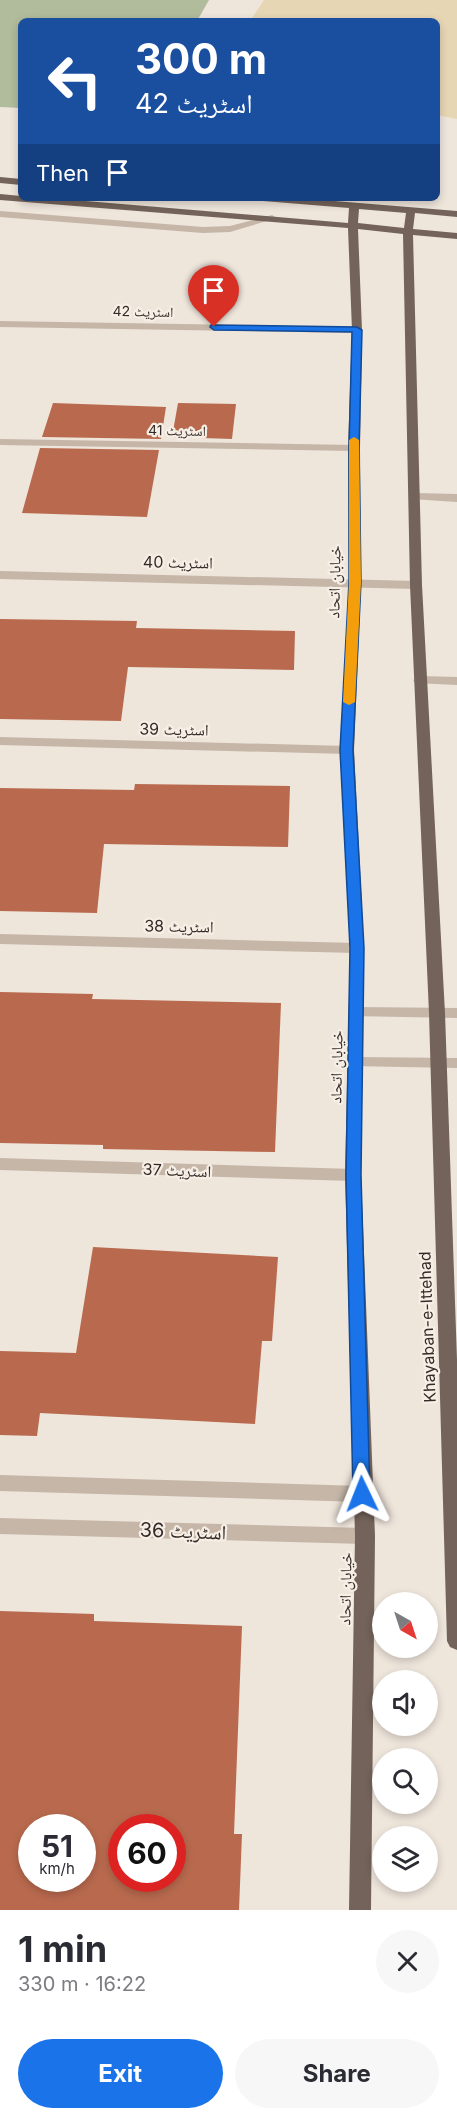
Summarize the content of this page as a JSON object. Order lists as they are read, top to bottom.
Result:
{
  "streets": {
    "main road": ["خیابان اتحاد", "Khayaban-e-Ittehad"],
    "street": [
      "اسٹریٹ 42",
      "اسٹریٹ 41",
      "اسٹریٹ 40",
      "اسٹریٹ 39",
      "اسٹریٹ 38",
      "اسٹریٹ 37",
      "اسٹریٹ 36"
    ]
  },
  "crossings": [
    ["اسٹریٹ 42", "خیابان اتحاد"],
    ["اسٹریٹ 41", "خیابان اتحاد"],
    ["اسٹریٹ 40", "خیابان اتحاد"],
    ["خیابان اتحاد", "اسٹریٹ 39"],
    ["خیابان اتحاد", "اسٹریٹ 38"],
    ["خیابان اتحاد", "اسٹریٹ 37"],
    ["خیابان اتحاد", "اسٹریٹ 36"]
  ],
  "north": "bottom right",
  "page": {
    "turn": ["300 m", "اسٹریٹ 42"],
    "then": "Then",
    "speed": "51 km/h",
    "limit": "60",
    "heading": ["1 min", "330 m · 16:22"],
    "buttons": ["Exit", "Share"]
  }
}
